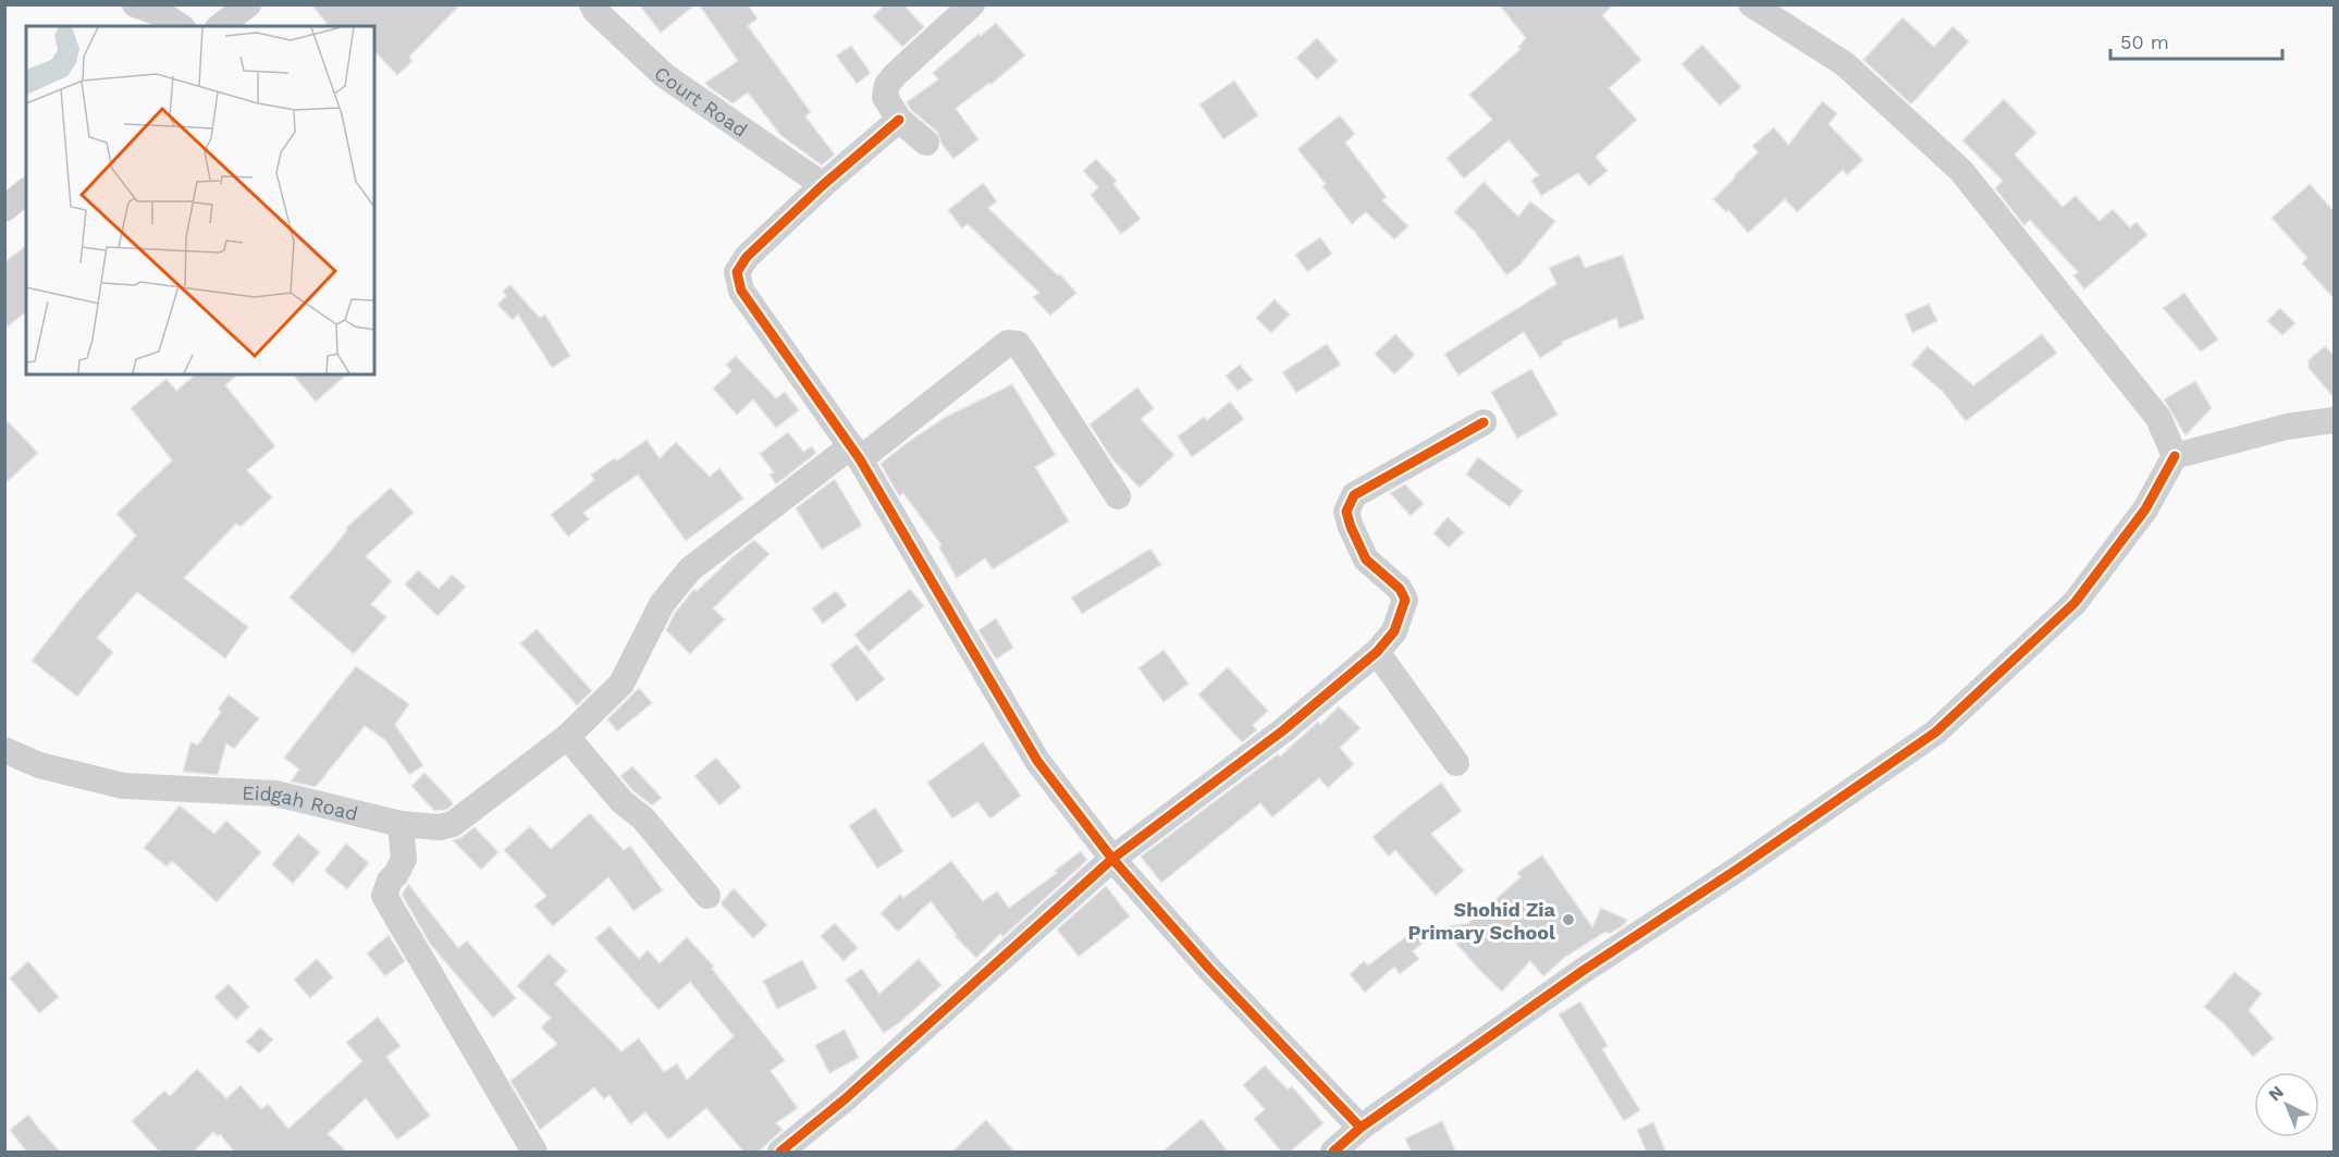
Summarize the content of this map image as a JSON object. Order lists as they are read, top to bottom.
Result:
{
  "streets": {
    "street": ["Court Road", "Eidgah Road"]
  },
  "places": ["Shohid Zia Primary School"],
  "scale_bar": "50 m",
  "north": "top left"
}
